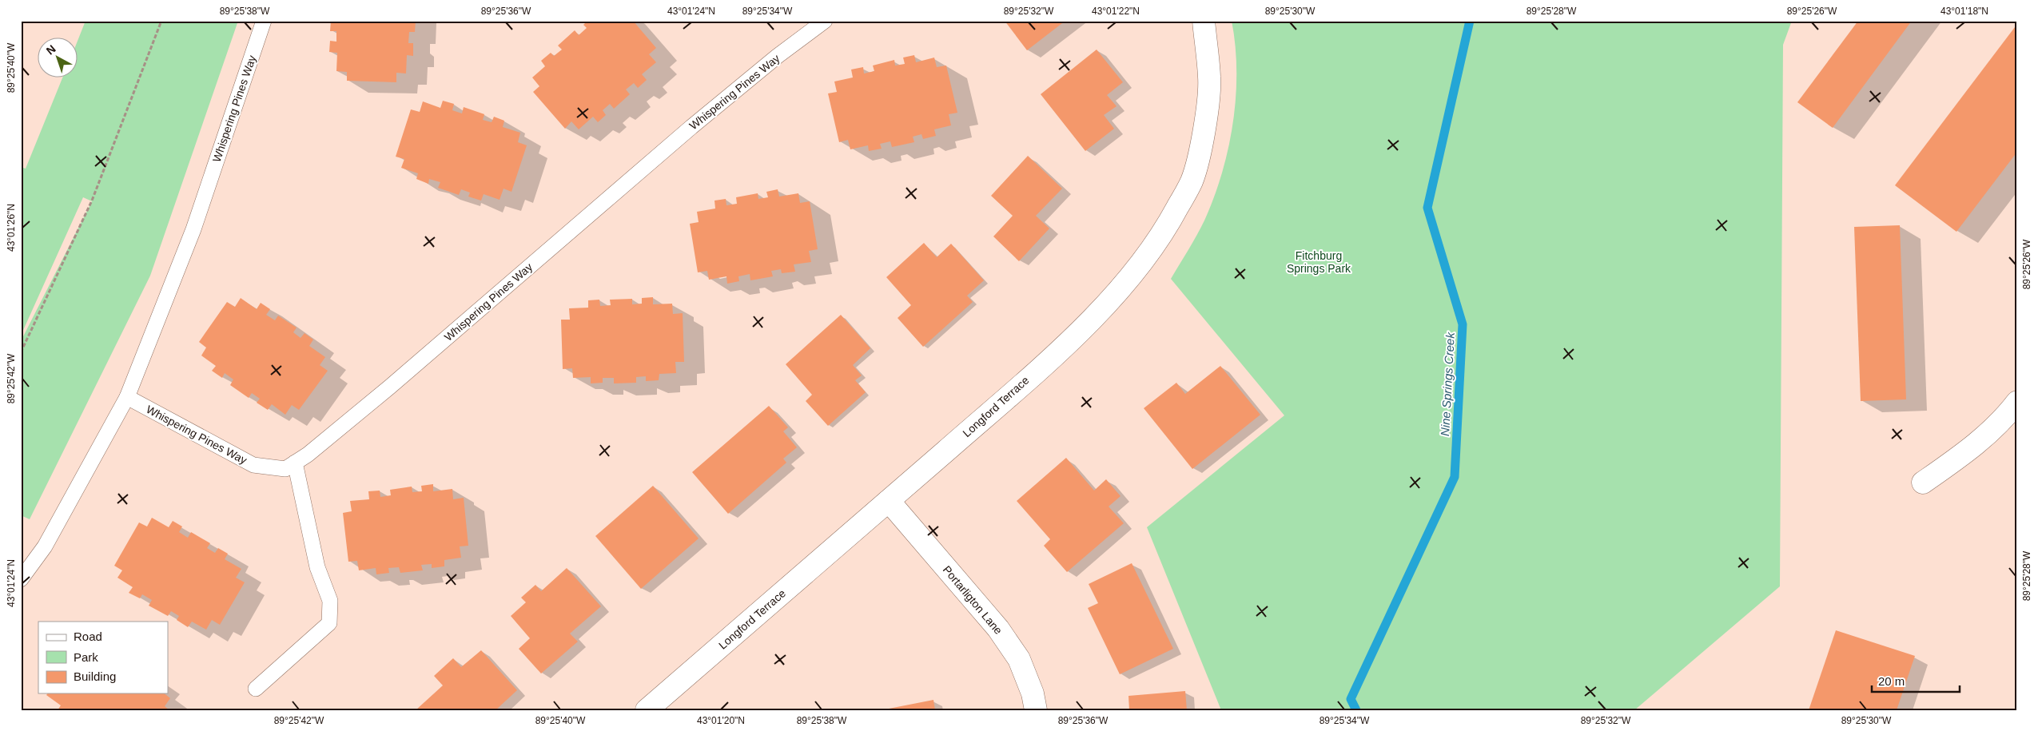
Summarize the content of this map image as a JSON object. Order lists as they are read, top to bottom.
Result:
{
  "streets": {
    "street": ["Longford Terrace", "Portarligton Lane"],
    "lane": ["Whispering Pines Way"]
  },
  "crossings": [
    ["Longford Terrace", "Portarligton Lane"]
  ],
  "water": ["Nine Springs Creek"],
  "parks": ["Fitchburg Springs Park"],
  "legend": ["Road", "Park", "Building"],
  "scale_bar": "20 m",
  "north": "top left",
  "coordinates": [
    "89°25'38\"W",
    "89°25'36\"W",
    "43°01'24\"N",
    "89°25'34\"W",
    "89°25'32\"W",
    "43°01'22\"N",
    "89°25'30\"W",
    "89°25'28\"W",
    "89°25'26\"W",
    "43°01'18\"N",
    "89°25'40\"W",
    "43°01'26\"N",
    "89°25'42\"W",
    "43°01'20\"N"
  ]
}
